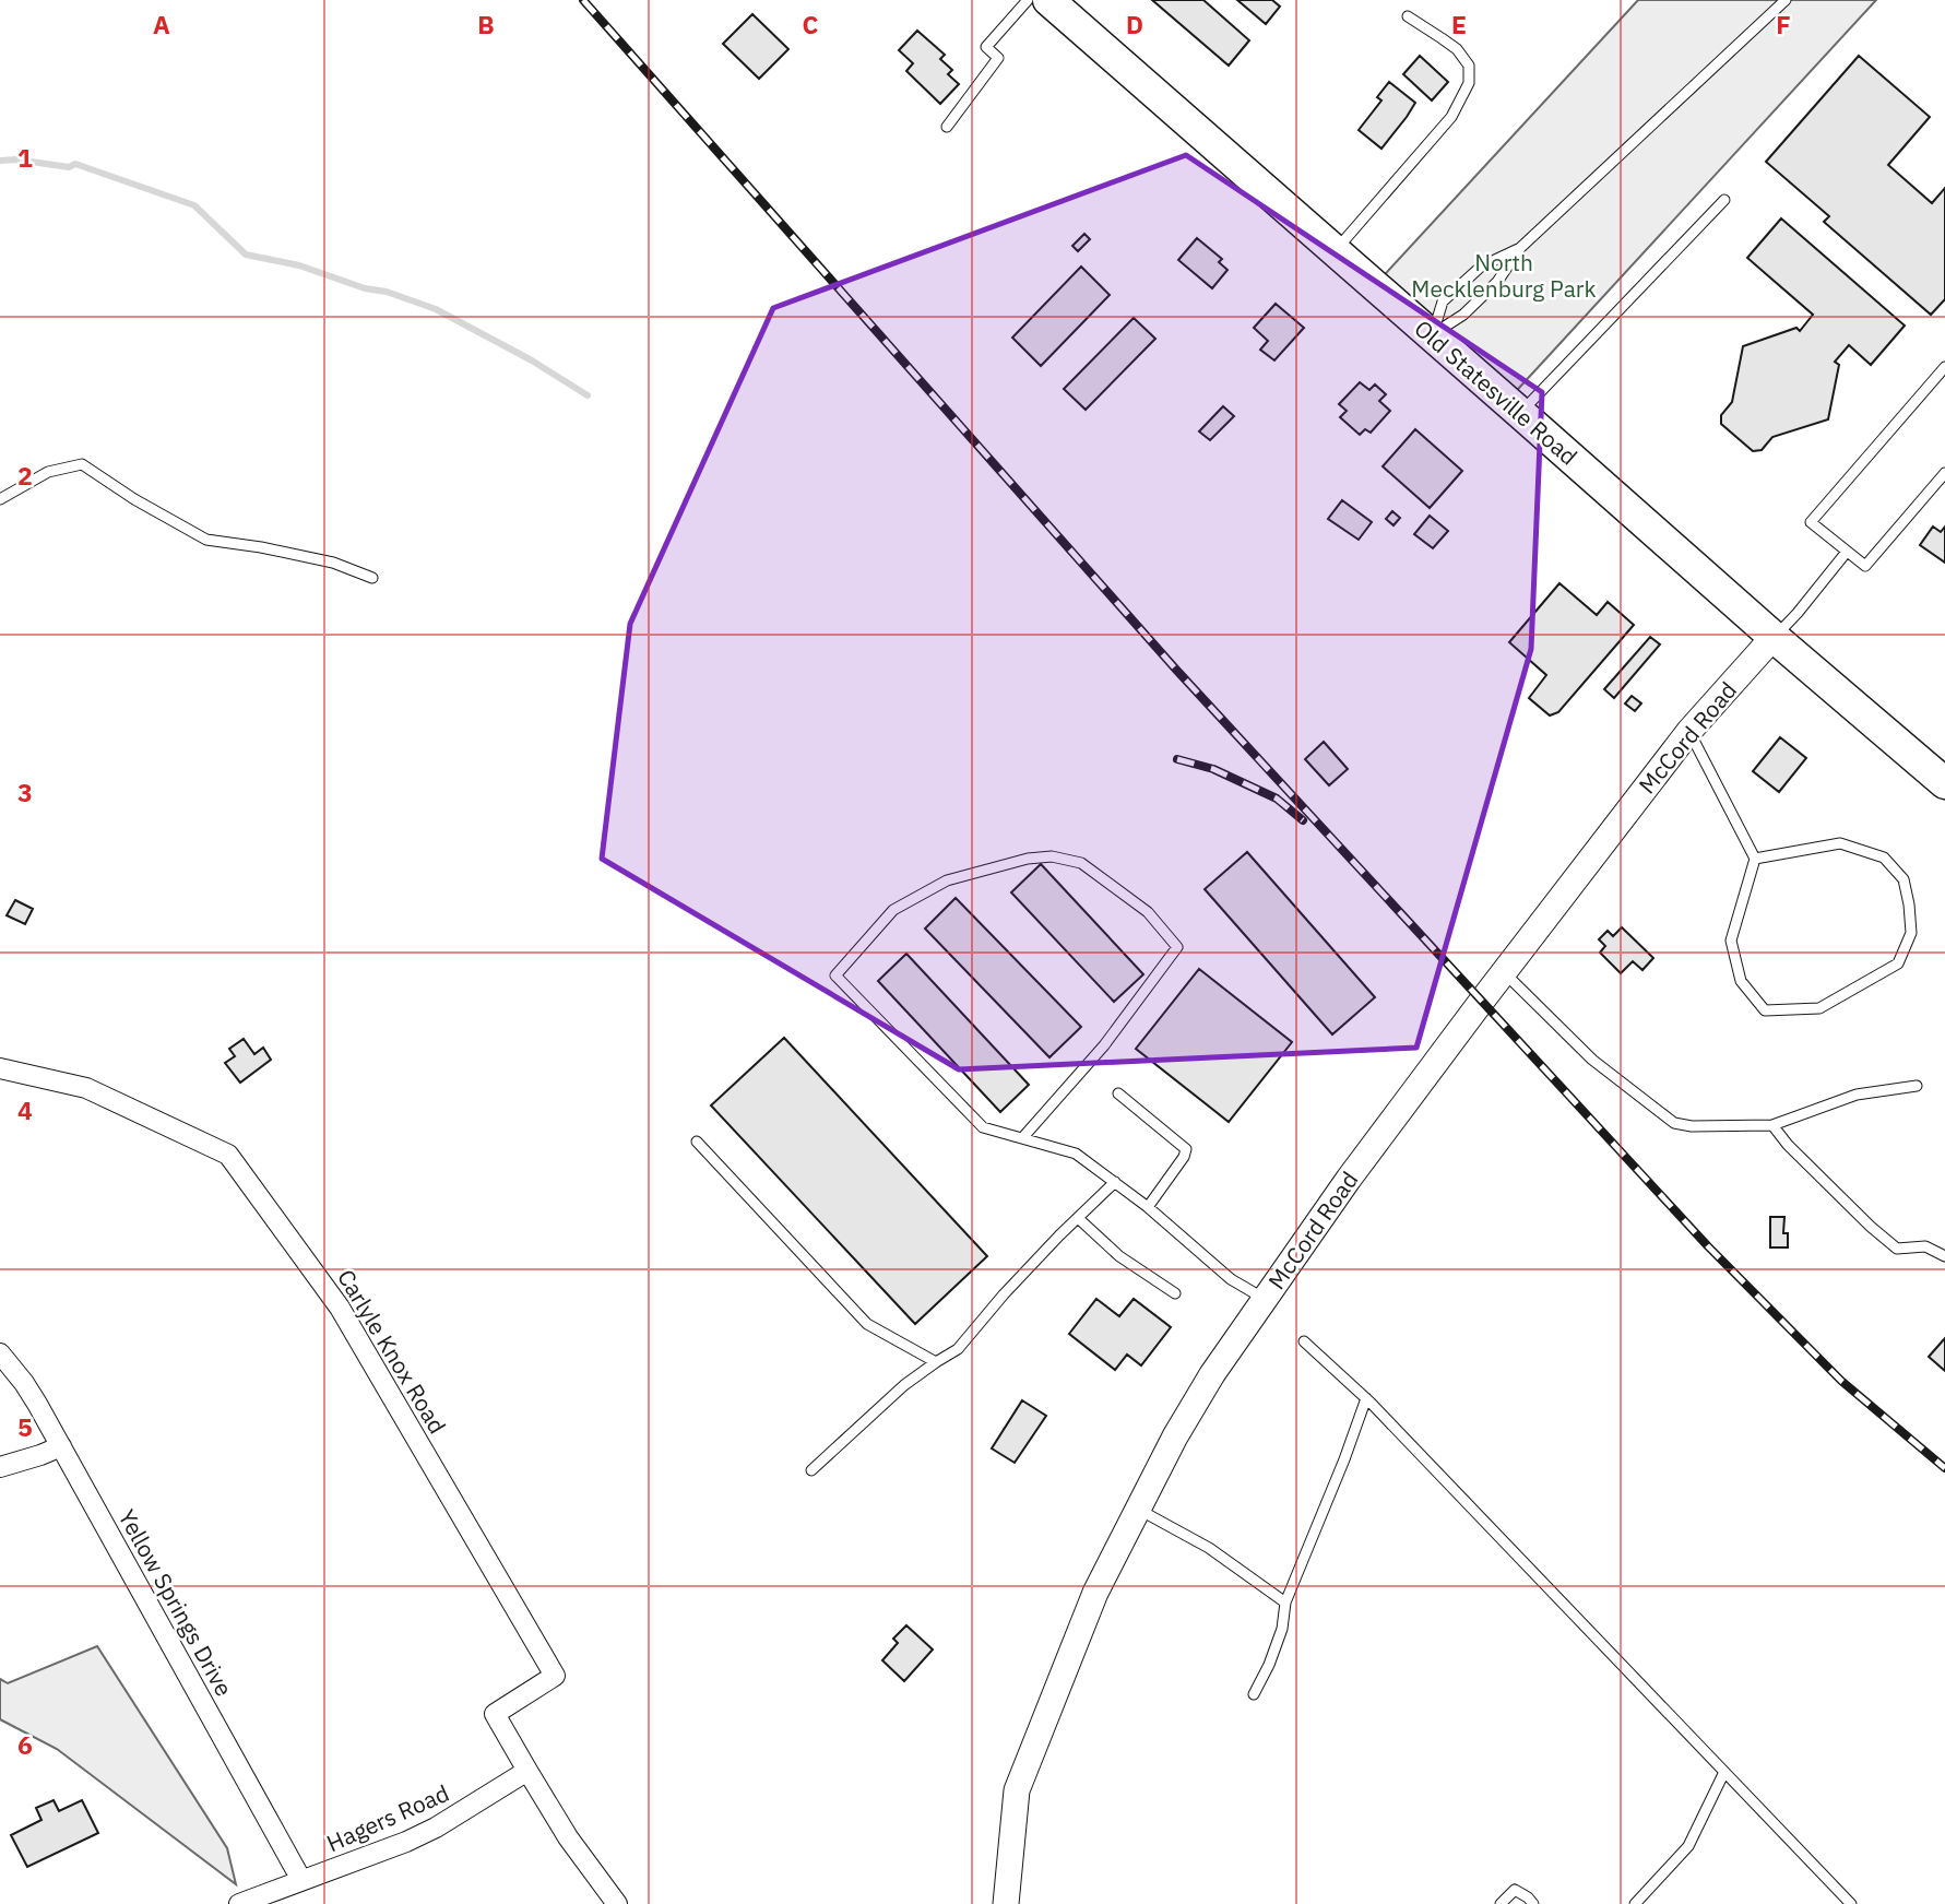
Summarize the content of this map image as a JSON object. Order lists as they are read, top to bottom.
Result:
{
  "streets": {
    "main road": ["Old Statesville Road"],
    "street": [
      "McCord Road",
      "Carlyle Knox Road",
      "Yellow Springs Drive",
      "Hagers Road"
    ]
  },
  "crossings": [
    ["Old Statesville Road", "McCord Road"],
    ["Carlyle Knox Road", "Hagers Road"],
    ["Yellow Springs Drive", "Hagers Road"]
  ],
  "parks": ["North Mecklenburg Park"],
  "grid": {
    "columns": [
      "A",
      "B",
      "C",
      "D",
      "E",
      "F"
    ],
    "rows": [
      "1",
      "2",
      "3",
      "4",
      "5",
      "6"
    ]
  }
}
